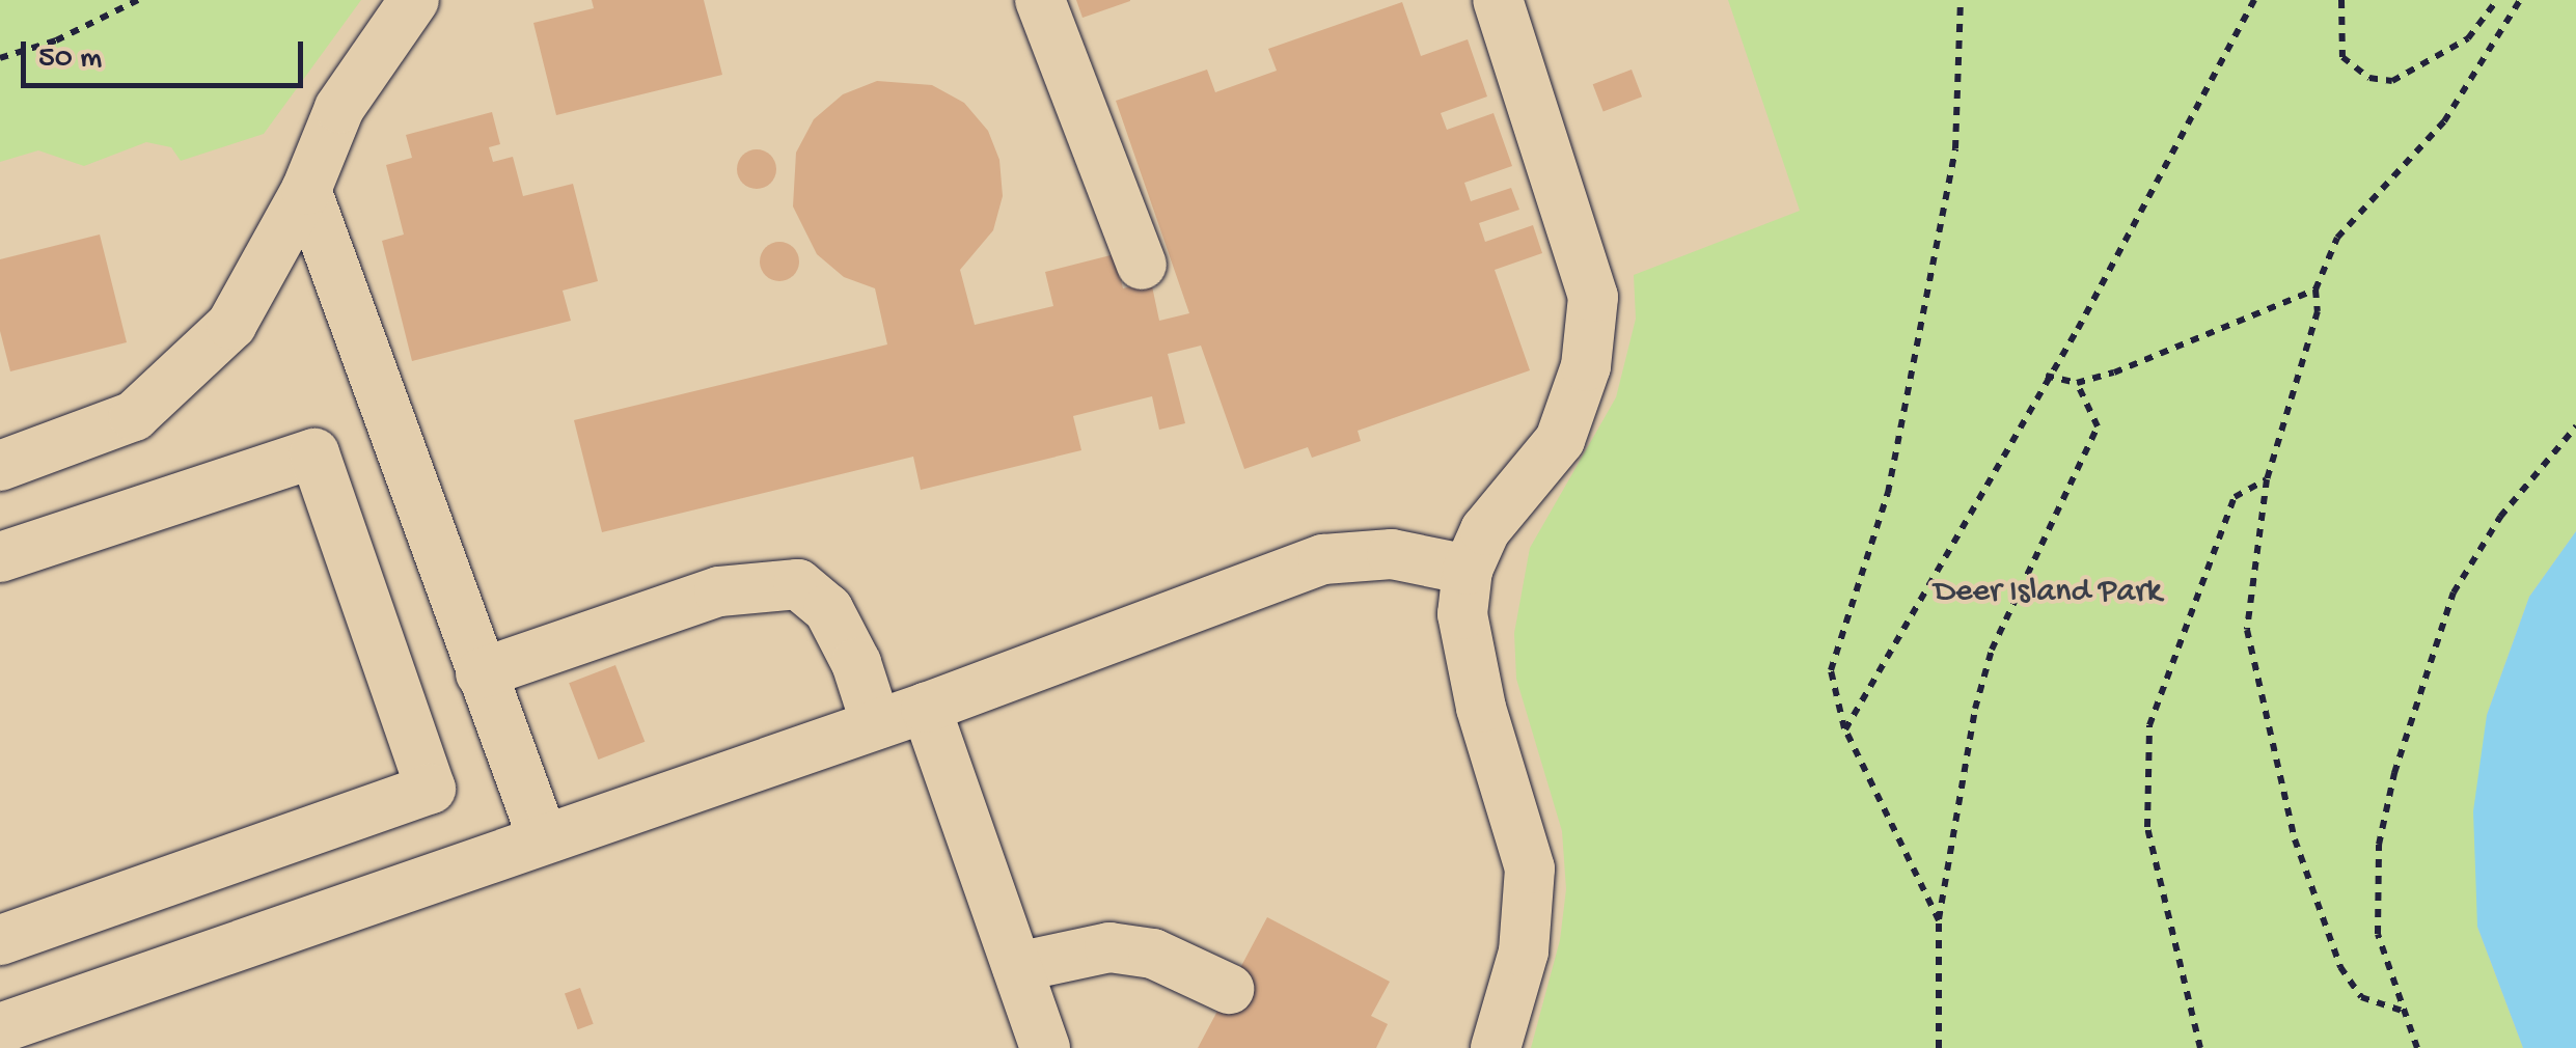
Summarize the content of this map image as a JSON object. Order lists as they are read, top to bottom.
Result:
{
  "parks": ["Deer Island Park"],
  "scale_bar": "50 m"
}
